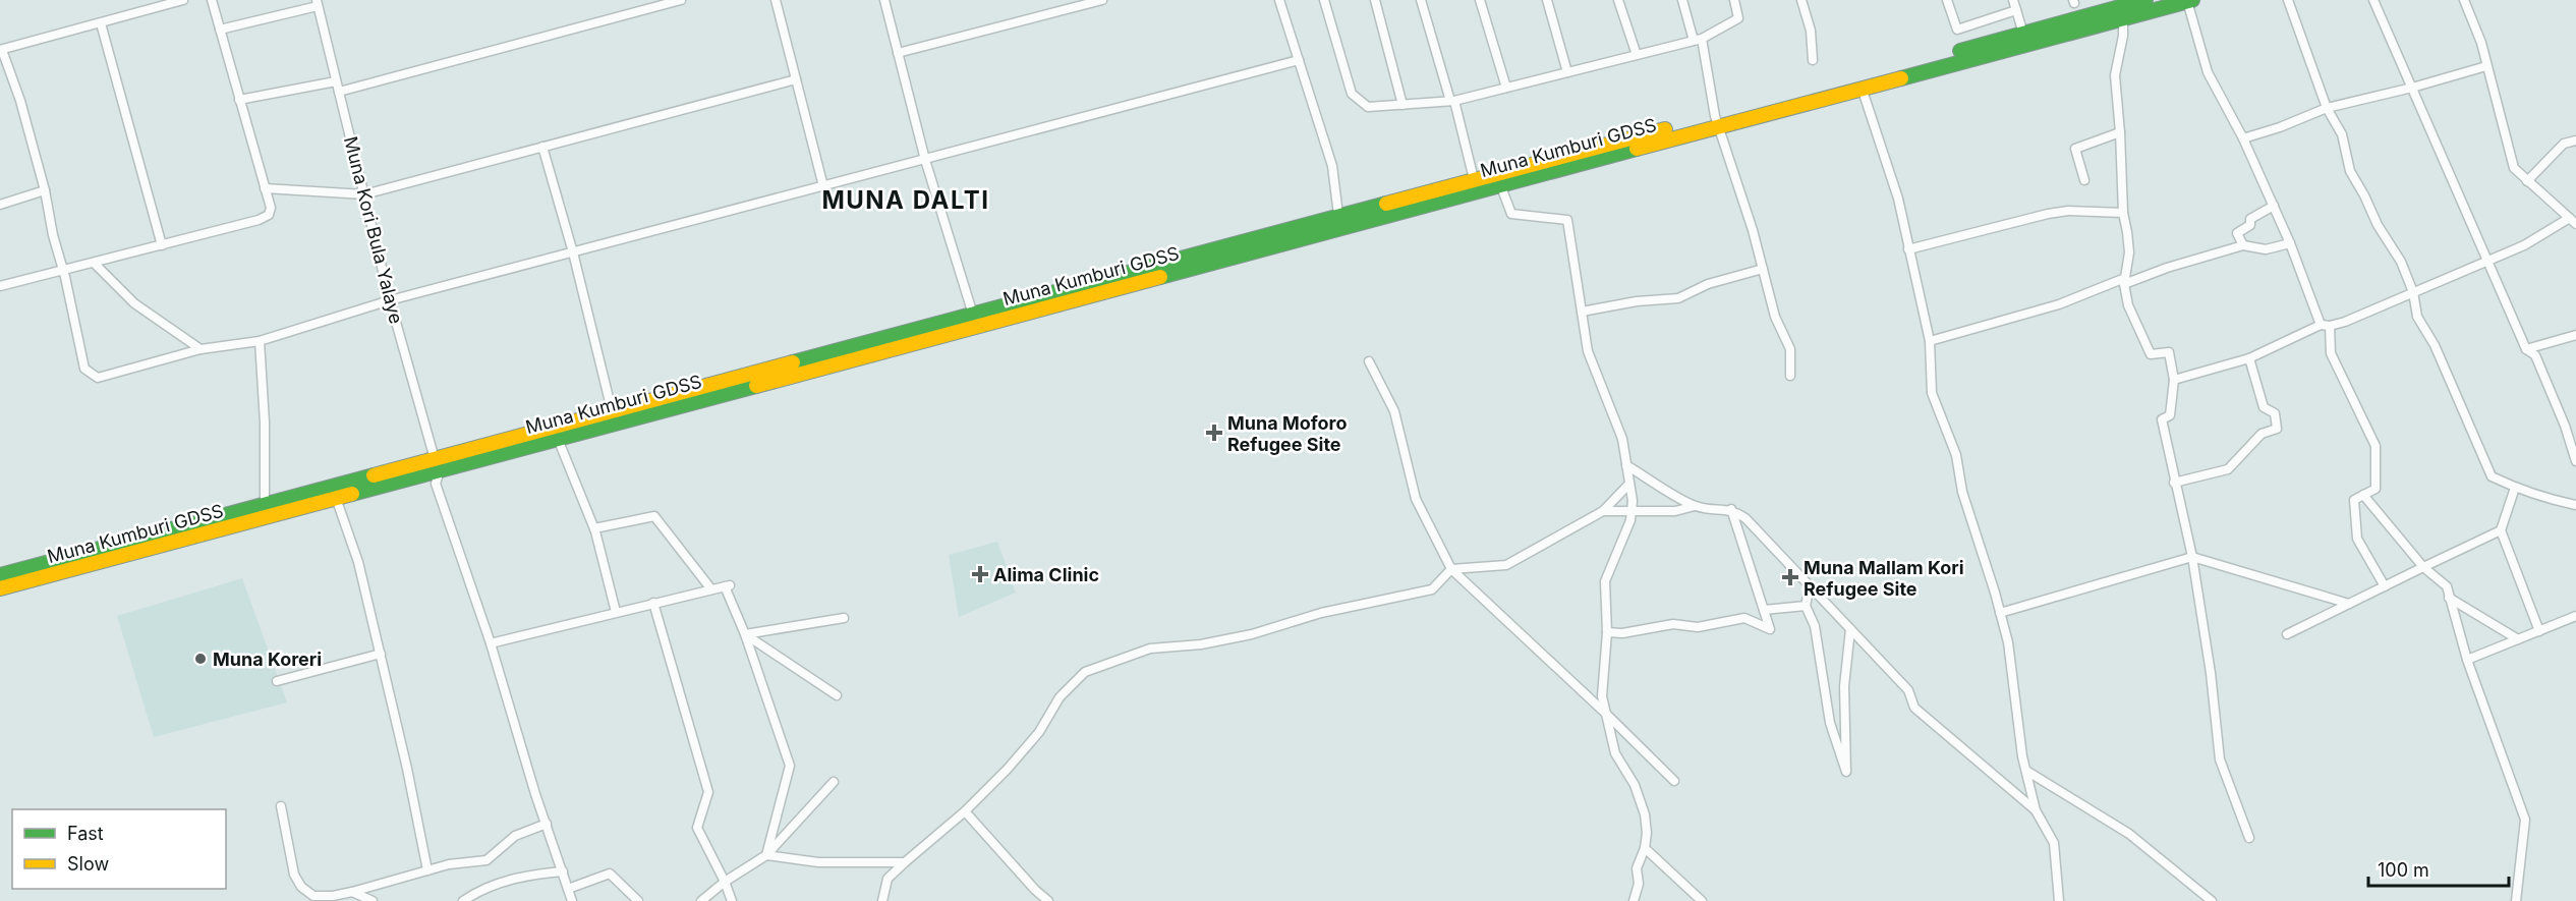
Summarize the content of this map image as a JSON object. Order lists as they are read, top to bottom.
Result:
{
  "streets": {
    "highway": ["Muna Kumburi GDSS"],
    "street": ["Muna Kori Bula Yalaye"]
  },
  "crossings": [
    ["Muna Kumburi GDSS", "Muna Kori Bula Yalaye"]
  ],
  "districts": ["MUNA DALTI"],
  "places": {
    "health": ["Muna Moforo Refugee Site", "Alima Clinic", "Muna Mallam Kori Refugee Site"],
    "other": ["Muna Koreri"]
  },
  "legend": ["Fast", "Slow"],
  "scale_bar": "100 m"
}
